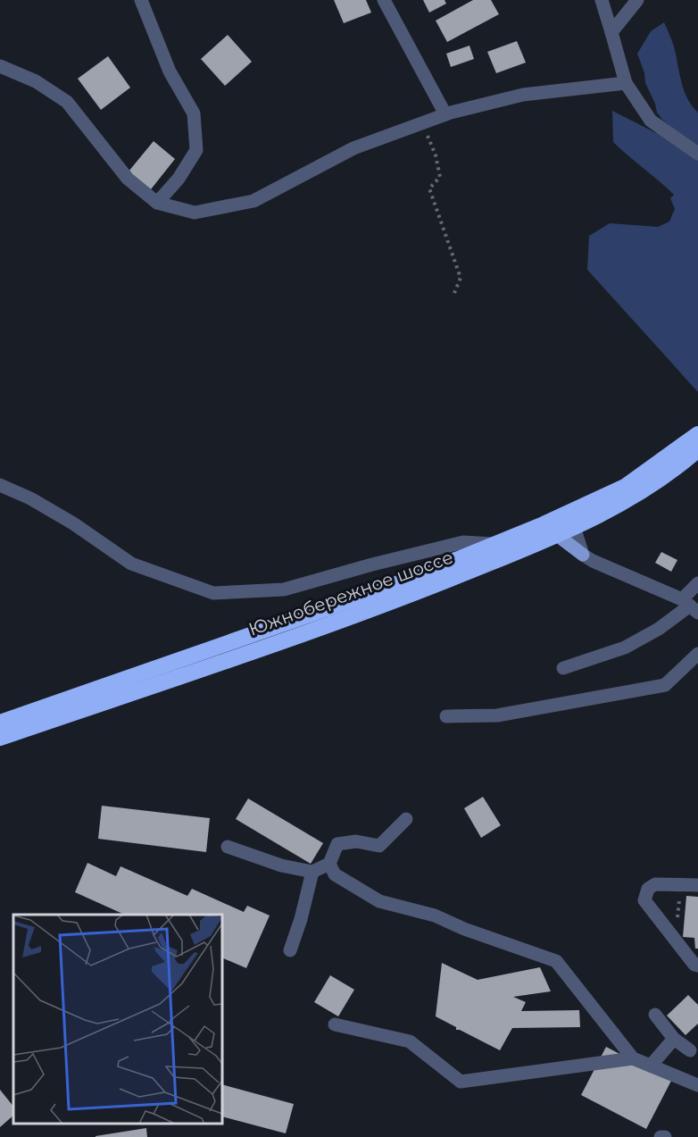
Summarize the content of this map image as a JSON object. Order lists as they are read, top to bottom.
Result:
{
  "streets": {
    "highway": ["Южнобережное шоссе"]
  }
}
